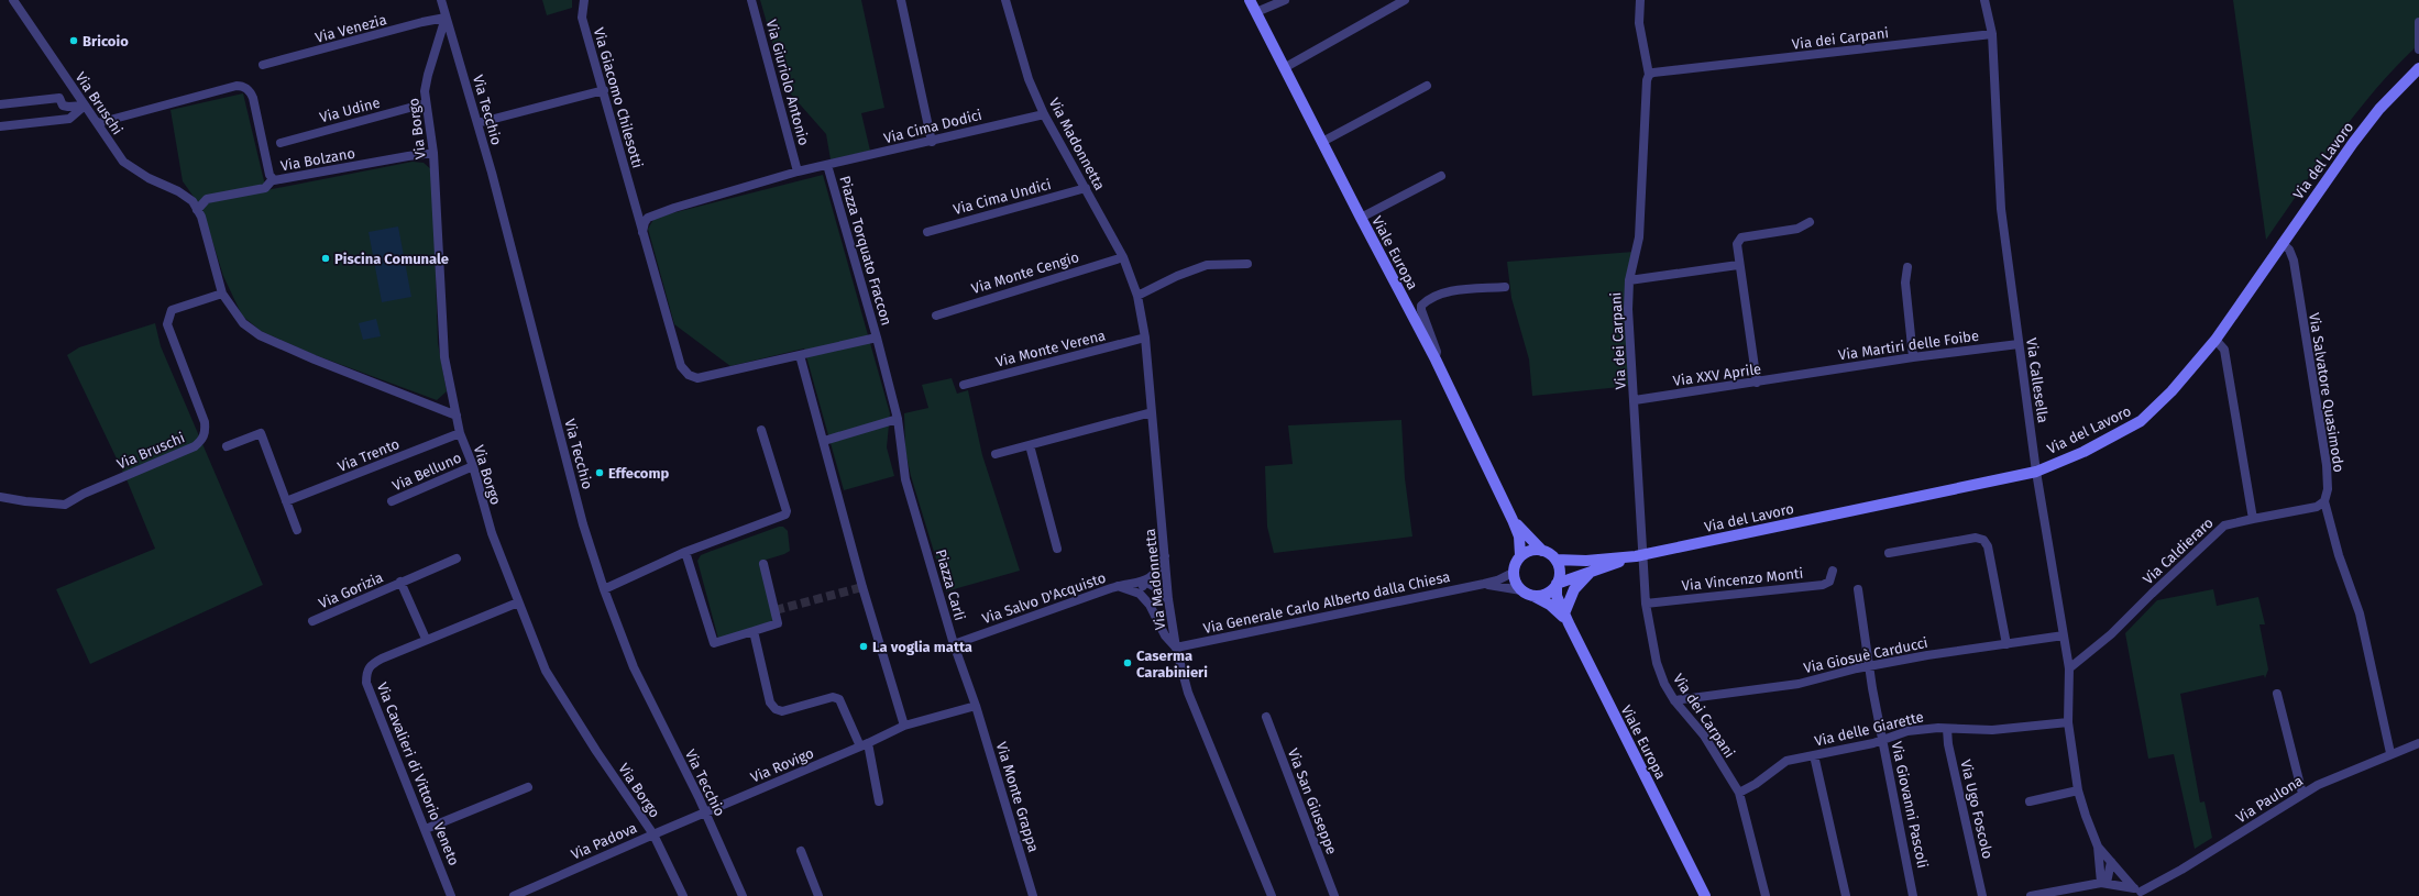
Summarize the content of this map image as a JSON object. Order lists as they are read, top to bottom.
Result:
{
  "streets": {
    "main road": ["Via del Lavoro", "Viale Europa"],
    "street": [
      "Via Venezia",
      "Via dei Carpani",
      "Via Giuriolo Antonio",
      "Via Giacomo Chilesotti",
      "Via Bruschi",
      "Via Udine",
      "Via Tecchio",
      "Via Cima Dodici",
      "Via Borgo",
      "Via Madonnetta",
      "Via Bolzano",
      "Via Cima Undici",
      "Piazza Torquato Fraccon",
      "Via Monte Cengio",
      "Via Martiri delle Foibe",
      "Via Monte Verena",
      "Via XXV Aprile",
      "Via Callesella",
      "Via Salvatore Quasimodo",
      "Via Trento",
      "Via Belluno",
      "Via Caldieraro",
      "Via Vincenzo Monti",
      "Piazza Carli",
      "Via Gorizia",
      "Via Salvo D'Acquisto",
      "Via Generale Carlo Alberto dalla Chiesa",
      "Via Giosuè Carducci",
      "Via delle Giarette",
      "Via Rovigo",
      "Via Cavalieri di Vittorio Veneto",
      "Via Monte Grappa",
      "Via Paulona",
      "Via San Giuseppe",
      "Via Giovanni Pascoli",
      "Via Ugo Foscolo",
      "Via Padova"
    ]
  },
  "crossings": [
    ["Via Venezia", "Via Tecchio"],
    ["Via Venezia", "Via Borgo"],
    ["Via dei Carpani", "Via del Lavoro"],
    ["Via dei Carpani", "Via XXV Aprile"],
    ["Via dei Carpani", "Via Callesella"],
    ["Via dei Carpani", "Via Vincenzo Monti"],
    ["Via dei Carpani", "Via Giosuè Carducci"],
    ["Via dei Carpani", "Via delle Giarette"],
    ["Via Giuriolo Antonio", "Piazza Torquato Fraccon"],
    ["Via Giacomo Chilesotti", "Piazza Torquato Fraccon"],
    ["Via Bruschi", "Via Borgo"],
    ["Via Bruschi", "Via Bolzano"],
    ["Via Udine", "Via Borgo"],
    ["Via Tecchio", "Via Borgo"],
    ["Via Tecchio", "Via Rovigo"],
    ["Via Tecchio", "Via Padova"],
    ["Via Cima Dodici", "Via Madonnetta"],
    ["Via Cima Dodici", "Piazza Torquato Fraccon"],
    ["Via Borgo", "Via Bolzano"],
    ["Via Borgo", "Via Trento"],
    ["Via Borgo", "Via Belluno"],
    ["Via Borgo", "Via Cavalieri di Vittorio Veneto"],
    ["Via Borgo", "Via Padova"],
    ["Via Madonnetta", "Via Cima Undici"],
    ["Via Madonnetta", "Via Monte Cengio"],
    ["Via Madonnetta", "Via Monte Verena"],
    ["Via Madonnetta", "Via Generale Carlo Alberto dalla Chiesa"],
    ["Via del Lavoro", "Viale Europa"],
    ["Via del Lavoro", "Via Callesella"],
    ["Via del Lavoro", "Via Salvatore Quasimodo"],
    ["Via del Lavoro", "Via Generale Carlo Alberto dalla Chiesa"],
    ["Piazza Torquato Fraccon", "Piazza Carli"],
    ["Viale Europa", "Via Generale Carlo Alberto dalla Chiesa"],
    ["Via Martiri delle Foibe", "Via XXV Aprile"],
    ["Via Martiri delle Foibe", "Via Callesella"],
    ["Via Callesella", "Via Caldieraro"],
    ["Via Callesella", "Via Giosuè Carducci"],
    ["Via Callesella", "Via delle Giarette"],
    ["Via Callesella", "Via Paulona"],
    ["Via Salvatore Quasimodo", "Via Caldieraro"],
    ["Via Salvatore Quasimodo", "Via Paulona"],
    ["Piazza Carli", "Via Salvo D'Acquisto"],
    ["Piazza Carli", "Via Monte Grappa"],
    ["Via Gorizia", "Via Cavalieri di Vittorio Veneto"],
    ["Via Giosuè Carducci", "Via Giovanni Pascoli"],
    ["Via delle Giarette", "Via Giovanni Pascoli"],
    ["Via delle Giarette", "Via Ugo Foscolo"],
    ["Via Rovigo", "Via Padova"]
  ],
  "places": [
    "Bricoio",
    "Piscina Comunale",
    "Effecomp",
    "La voglia matta",
    "Caserma Carabinieri"
  ]
}
